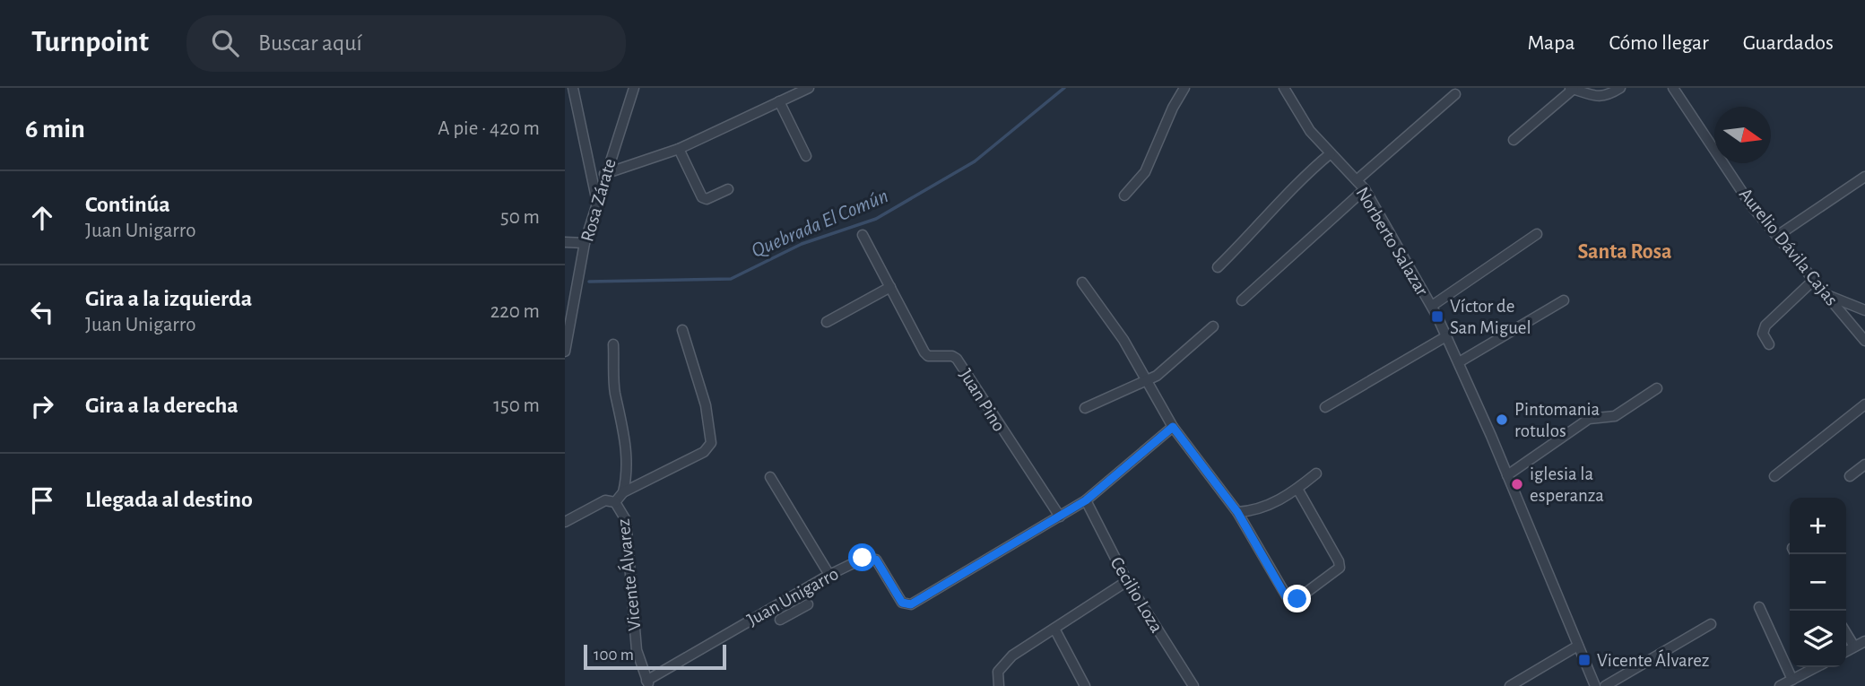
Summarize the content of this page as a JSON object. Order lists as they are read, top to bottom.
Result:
{
  "streets": {
    "street": [
      "Rosa Zárate",
      "Norberto Salazar",
      "Aurelio Dávila Cajas",
      "Juan Pino",
      "Vicente Álvarez",
      "Cecilio Loza",
      "Juan Unigarro"
    ]
  },
  "crossings": [
    ["Juan Pino", "Juan Unigarro"],
    ["Vicente Álvarez", "Juan Unigarro"],
    ["Cecilio Loza", "Juan Unigarro"]
  ],
  "districts": ["Santa Rosa"],
  "water": ["Quebrada El Común"],
  "places": {
    "transit": ["Víctor de San Miguel", "Vicente Álvarez"],
    "other": ["Pintomania rotulos", "iglesia la esperanza"]
  },
  "scale_bar": "100 m",
  "north": "right",
  "page": {
    "header": "Turnpoint",
    "search": "Buscar aquí",
    "nav": ["Mapa", "Cómo llegar", "Guardados"],
    "heading": ["6 min", "A pie · 420 m"],
    "list": [
      ["Continúa", "Juan Unigarro", "50 m"],
      ["Gira a la izquierda", "Juan Unigarro", "220 m"],
      ["Gira a la derecha", "150 m"],
      "Llegada al destino"
    ],
    "map_buttons": ["+", "−"],
    "scale": "100 m"
  }
}
